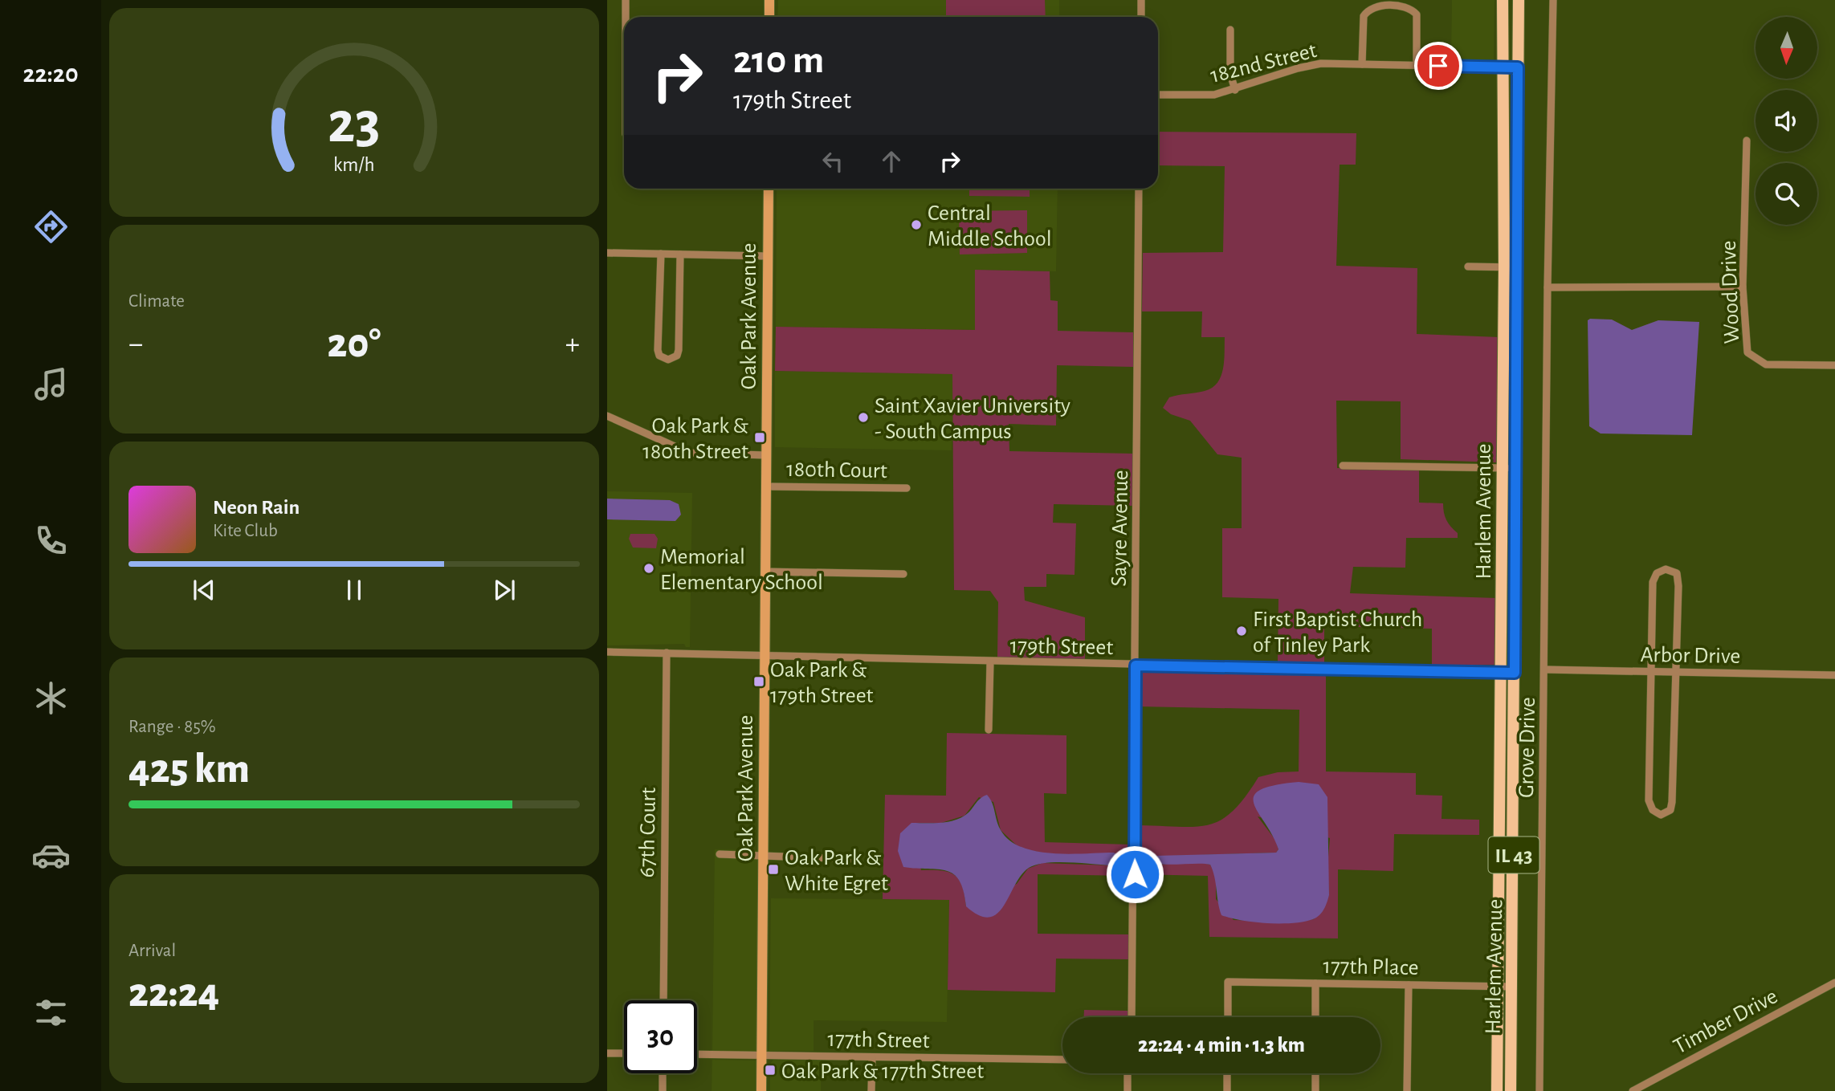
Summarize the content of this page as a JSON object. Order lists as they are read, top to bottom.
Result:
{
  "streets": {
    "main road": ["Harlem Avenue", "IL 43"],
    "street": [
      "182nd Street",
      "Wood Drive",
      "Oak Park Avenue",
      "180th Court",
      "Sayre Avenue",
      "179th Street",
      "Arbor Drive",
      "Grove Drive",
      "67th Court",
      "177th Place",
      "Timber Drive",
      "177th Street"
    ]
  },
  "crossings": [
    ["182nd Street", "Harlem Avenue"],
    ["Oak Park Avenue", "180th Court"],
    ["Oak Park Avenue", "179th Street"],
    ["Oak Park Avenue", "177th Street"],
    ["Harlem Avenue", "179th Street"],
    ["Harlem Avenue", "177th Place"],
    ["Sayre Avenue", "179th Street"],
    ["179th Street", "67th Court"],
    ["Arbor Drive", "Grove Drive"]
  ],
  "places": {
    "other": [
      "Central Middle School",
      "Saint Xavier University - South Campus",
      "Memorial Elementary School",
      "First Baptist Church of Tinley Park"
    ],
    "transit": [
      "Oak Park & 180th Street",
      "Oak Park & 179th Street",
      "Oak Park & White Egret",
      "Oak Park & 177th Street"
    ]
  },
  "north": "bottom",
  "page": {
    "tabs": "22:20",
    "turn": ["210 m", "179th Street"],
    "tile": [
      "Climate",
      ["Range · 85%", "425 km"],
      ["Arrival", "22:24"]
    ],
    "heat": ["−", "20°", "+"],
    "song": ["Neon Rain", "Kite Club"],
    "limit": "30",
    "trip": "22:24 · 4 min · 1.3 km",
    "gauge": ["23", "km/h"]
  }
}
